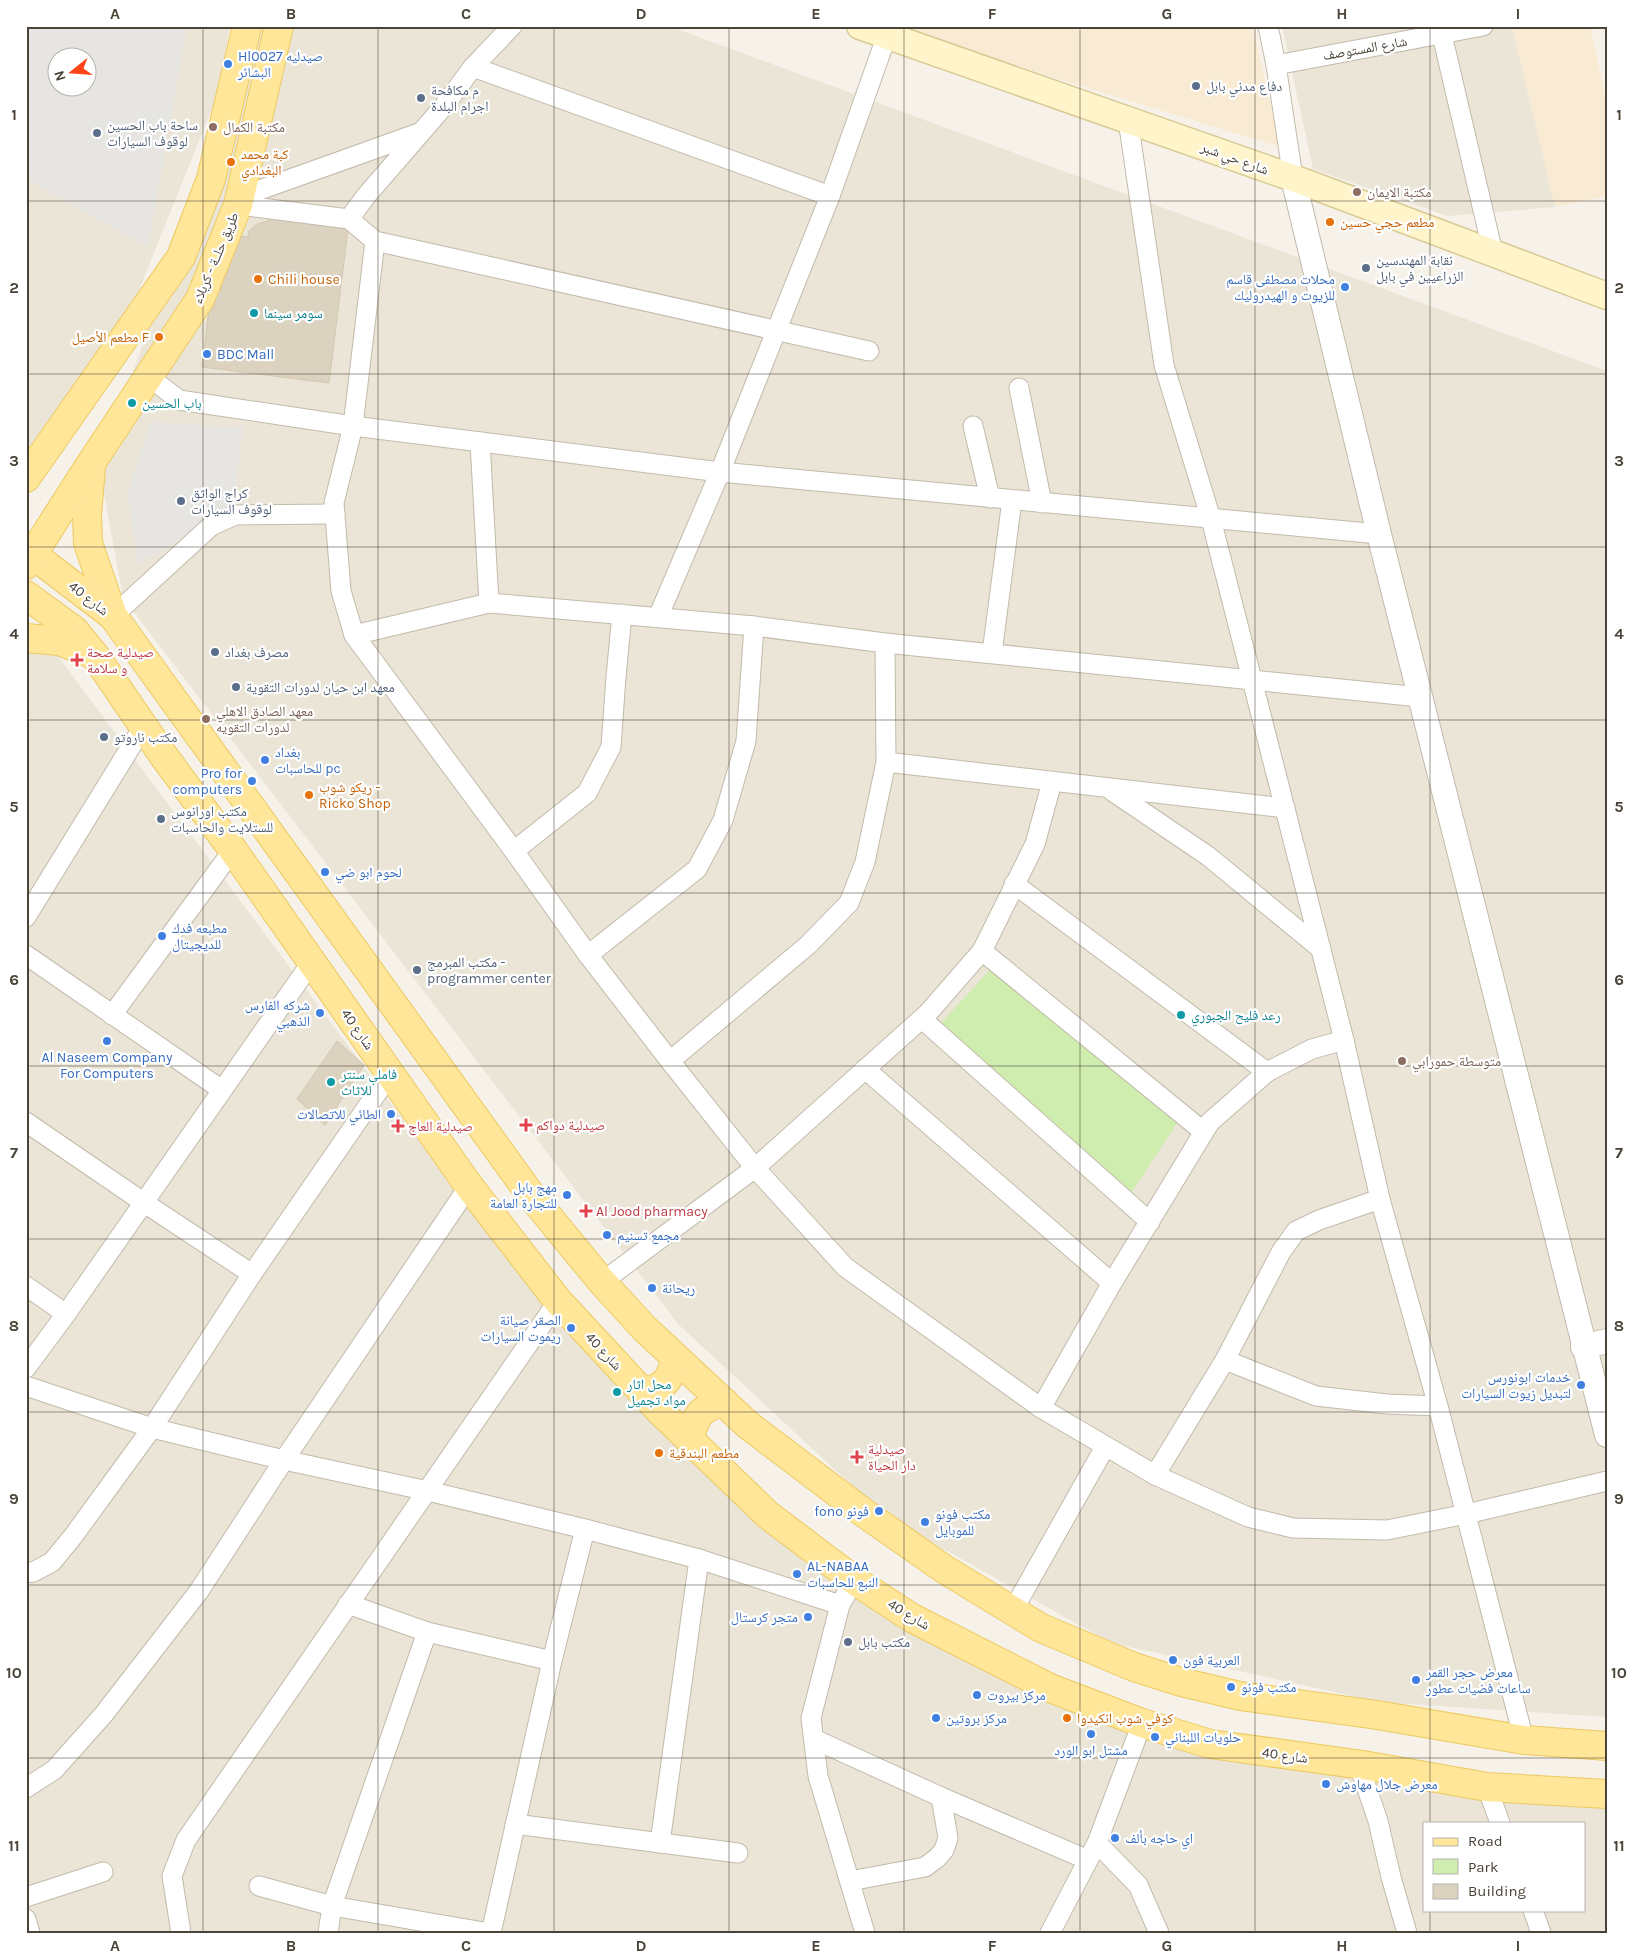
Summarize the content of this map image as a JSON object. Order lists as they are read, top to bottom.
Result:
{
  "streets": {
    "main road": ["شارع حي شبر", "طريق حلــة - كربلاء", "شارع 40"],
    "street": ["شارع المستوصف"]
  },
  "crossings": [
    ["طريق حلــة - كربلاء", "شارع 40"]
  ],
  "places": {
    "other": [
      "Hl0027 صيدليه البشائر",
      "دفاع مدني بابل",
      "م مكافحة اجرام البلدة",
      "مكتبة الكمال",
      "ساحة باب الحسين لوقوف السيارات",
      "كبة محمد البغدادي",
      "مكتبة الايمان",
      "مطعم حجي حسين",
      "نقابة المهندسين الزراعيين في بابل",
      "Chili house",
      "محلات مصطفى قاسم للزيوت و الهيدروليك",
      "سومر سينما",
      "مطعم الأصيل F",
      "BDC Mall",
      "باب الحسين",
      "كراج الواثق لوقوف السيارات",
      "مصرف بغداد",
      "معهد ابن حيان لدورات التقوية",
      "معهد الصادق الاهلي لدورات التقويه",
      "مكتب ناروتو",
      "بغداد للحاسبات pc",
      "Pro for computers",
      "ريكو شوب - Ricko Shop",
      "مكتب اورانوس للستلايت والحاسبات",
      "لحوم ابو ضي",
      "مطبعه فدك للديجيتال",
      "مكتب المبرمج - programmer center",
      "شركه الفارس الذهبي",
      "رعد فليح الجبوري",
      "Al Naseem Company For Computers",
      "متوسطة حمورابي",
      "فاملي سنتر للاثاث",
      "الطائي للاتصالات",
      "مهج بابل للتجارة العامة",
      "مجمع تسنيم",
      "ريحانة",
      "الصقر صيانة ريموت السيارات",
      "خدمات ابونورس لتبديل زيوت السيارات",
      "محل اثار مواد تجميل",
      "مطعم البندقية",
      "fono فونو",
      "مكتب فونو للموبايل",
      "AL-NABAA النبع للحاسبات",
      "متجر كرستال",
      "مكتب بابل",
      "العربية فون",
      "معرض حجر القمر ساعات فضيات عطور",
      "مكتب فونو",
      "مركز بيروت",
      "مركز بروتين",
      "كوفي شوب انكيدوا",
      "مشتل ابو الورد",
      "حلويات اللبناني",
      "معرض جلال مهاوش",
      "اي حاجه بألف"
    ],
    "health": [
      "صيدلية صحة و سلامة",
      "صيدلية دواكم",
      "صيدلية العاج",
      "Al Jood pharmacy",
      "صيدلية دار الحياة"
    ]
  },
  "legend": ["Road", "Park", "Building"],
  "north": "left",
  "grid": {
    "columns": [
      "A",
      "B",
      "C",
      "D",
      "E",
      "F",
      "G",
      "H",
      "I"
    ],
    "rows": [
      "1",
      "2",
      "3",
      "4",
      "5",
      "6",
      "7",
      "8",
      "9",
      "10",
      "11"
    ]
  }
}
